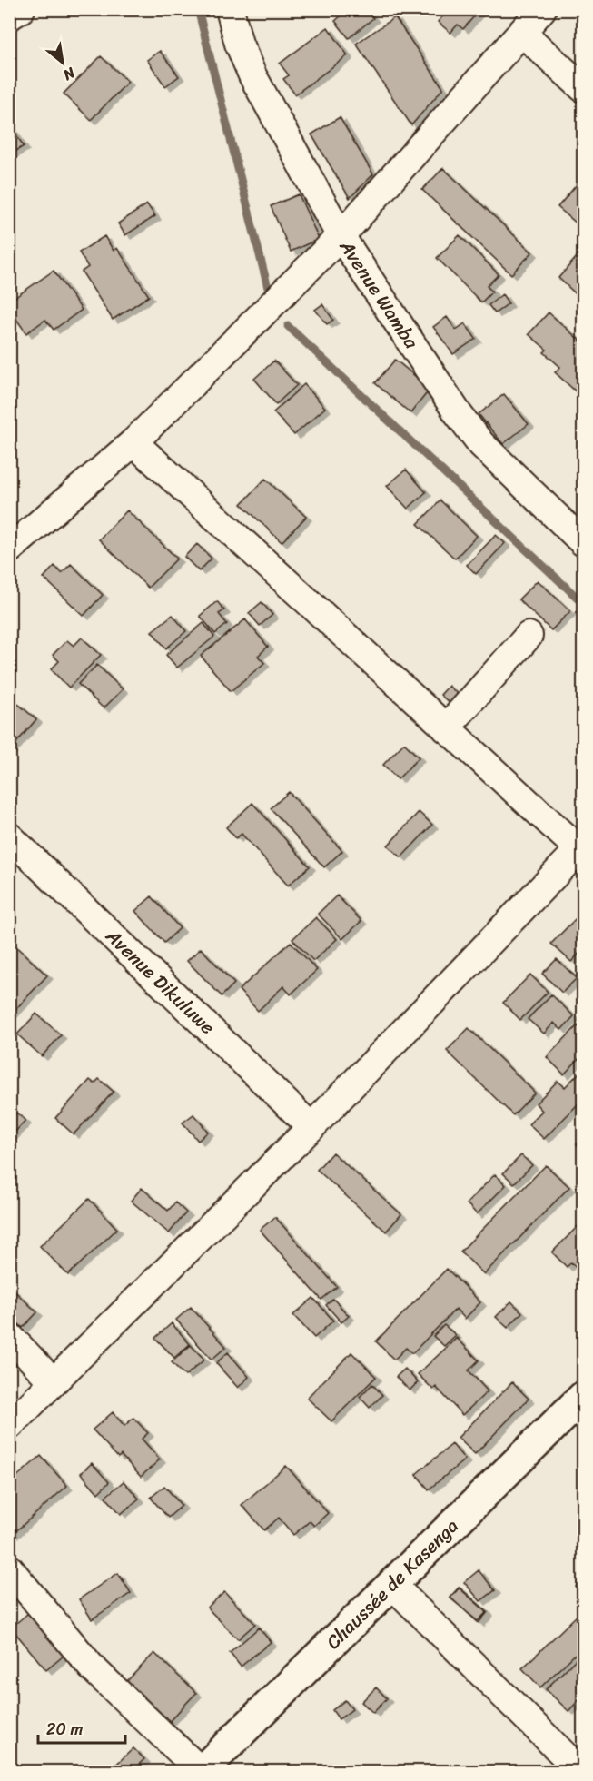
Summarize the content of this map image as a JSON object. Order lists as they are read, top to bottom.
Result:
{
  "streets": {
    "main road": ["Chaussée de Kasenga"],
    "street": ["Avenue Wamba", "Avenue Dikuluwe"]
  },
  "scale_bar": "20 m",
  "north": "bottom right"
}
